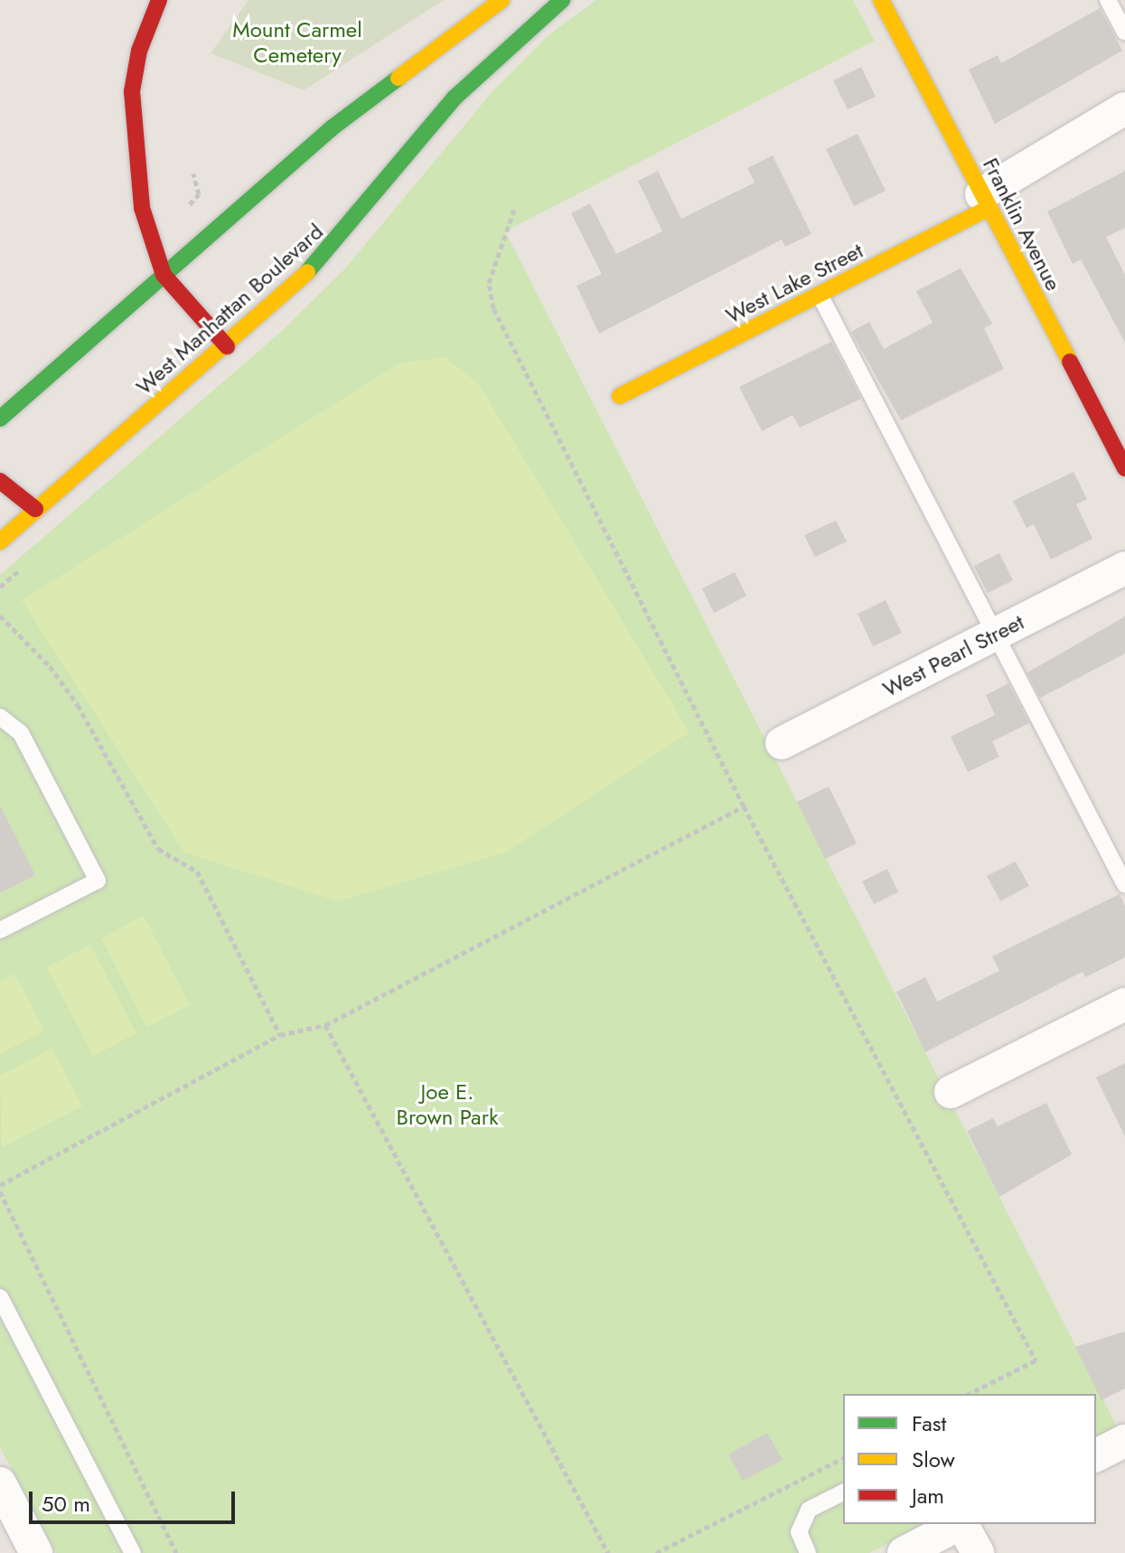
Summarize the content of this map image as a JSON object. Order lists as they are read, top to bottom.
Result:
{
  "streets": {
    "main road": ["Franklin Avenue", "West Lake Street", "West Manhattan Boulevard"],
    "street": ["West Pearl Street"]
  },
  "crossings": [
    ["Franklin Avenue", "West Lake Street"]
  ],
  "parks": ["Mount Carmel Cemetery", "Joe E. Brown Park"],
  "legend": ["Fast", "Slow", "Jam"],
  "scale_bar": "50 m"
}
